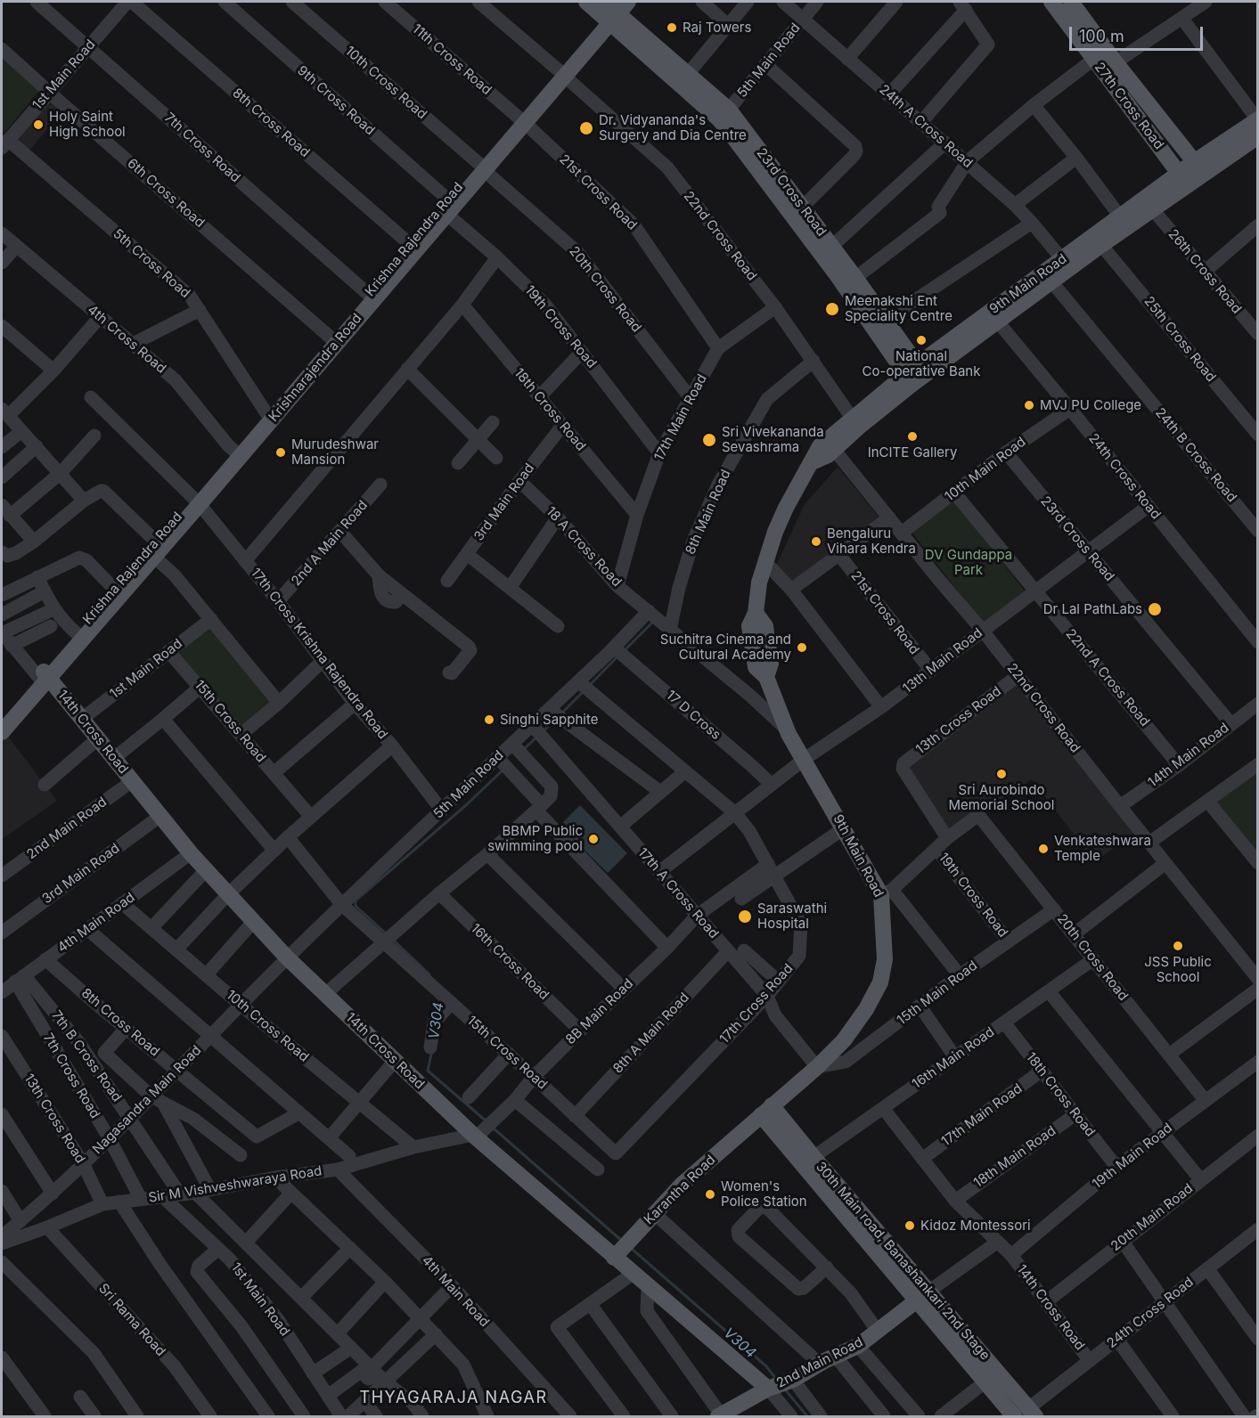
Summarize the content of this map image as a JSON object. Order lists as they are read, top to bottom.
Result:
{
  "streets": {
    "main road": [
      "27th Cross Road",
      "23rd Cross Road",
      "Krishna Rajendra Road",
      "9th Main Road",
      "Krishnarajendra Road",
      "14th Cross Road",
      "2nd Main Road",
      "Karantha Road",
      "30th Main road, Banashankari 2nd Stage"
    ],
    "street": [
      "11th Cross Road",
      "5th Main Road",
      "1st Main Road",
      "10th Cross Road",
      "9th Cross Road",
      "8th Cross Road",
      "24th A Cross Road",
      "7th Cross Road",
      "21st Cross Road",
      "6th Cross Road",
      "22nd Cross Road",
      "5th Cross Road",
      "26th Cross Road",
      "20th Cross Road",
      "19th Cross Road",
      "4th Cross Road",
      "25th Cross Road",
      "18th Cross Road",
      "17th Main Road",
      "24th B Cross Road",
      "10th Main Road",
      "24th Cross Road",
      "3rd Main Road",
      "8th Main Road",
      "2nd A Main Road",
      "18 A Cross Road",
      "17th Cross Krishna Rajendra Road",
      "13th Main Road",
      "22nd A Cross Road",
      "17 D Cross",
      "13th Cross Road",
      "15th Cross Road",
      "14th Main Road",
      "17th A Cross Road",
      "4th Main Road",
      "16th Cross Road",
      "15th Main Road",
      "17th Cross Road",
      "8B Main Road",
      "8th A Main Road",
      "7th B Cross Road",
      "16th Main Road",
      "Nagasandra Main Road",
      "19th Main Road",
      "18th Main Road",
      "Sir M Vishveshwaraya Road",
      "20th Main Road",
      "Sri Rama Road"
    ]
  },
  "crossings": [
    ["11th Cross Road", "21st Cross Road"],
    ["11th Cross Road", "Krishna Rajendra Road"],
    ["5th Main Road", "24th A Cross Road"],
    ["5th Main Road", "23rd Cross Road"],
    ["5th Main Road", "18 A Cross Road"],
    ["5th Main Road", "17th Cross Krishna Rajendra Road"],
    ["5th Main Road", "17 D Cross"],
    ["5th Main Road", "15th Cross Road"],
    ["5th Main Road", "14th Cross Road"],
    ["5th Main Road", "17th A Cross Road"],
    ["5th Main Road", "17th Cross Road"],
    ["5th Main Road", "Nagasandra Main Road"],
    ["1st Main Road", "7th Cross Road"],
    ["1st Main Road", "6th Cross Road"],
    ["1st Main Road", "5th Cross Road"],
    ["1st Main Road", "15th Cross Road"],
    ["1st Main Road", "14th Cross Road"],
    ["1st Main Road", "Sir M Vishveshwaraya Road"],
    ["10th Cross Road", "Krishna Rajendra Road"],
    ["10th Cross Road", "20th Cross Road"],
    ["10th Cross Road", "4th Main Road"],
    ["10th Cross Road", "Nagasandra Main Road"],
    ["10th Cross Road", "Sir M Vishveshwaraya Road"],
    ["9th Cross Road", "Krishna Rajendra Road"],
    ["9th Cross Road", "19th Cross Road"],
    ["9th Cross Road", "Krishnarajendra Road"],
    ["27th Cross Road", "9th Main Road"],
    ["8th Cross Road", "Krishna Rajendra Road"],
    ["8th Cross Road", "4th Main Road"],
    ["8th Cross Road", "Nagasandra Main Road"],
    ["24th A Cross Road", "9th Main Road"],
    ["7th Cross Road", "Krishna Rajendra Road"],
    ["7th Cross Road", "4th Main Road"],
    ["7th Cross Road", "7th B Cross Road"],
    ["7th Cross Road", "Nagasandra Main Road"],
    ["7th Cross Road", "Sir M Vishveshwaraya Road"],
    ["21st Cross Road", "Krishna Rajendra Road"],
    ["21st Cross Road", "17th Main Road"],
    ["21st Cross Road", "13th Main Road"],
    ["23rd Cross Road", "Krishna Rajendra Road"],
    ["23rd Cross Road", "9th Main Road"],
    ["23rd Cross Road", "10th Main Road"],
    ["23rd Cross Road", "13th Main Road"],
    ["23rd Cross Road", "14th Main Road"],
    ["6th Cross Road", "Krishna Rajendra Road"],
    ["22nd Cross Road", "Krishna Rajendra Road"],
    ["22nd Cross Road", "9th Main Road"],
    ["22nd Cross Road", "17th Main Road"],
    ["22nd Cross Road", "10th Main Road"],
    ["22nd Cross Road", "8th Main Road"],
    ["22nd Cross Road", "13th Main Road"],
    ["22nd Cross Road", "13th Cross Road"],
    ["22nd Cross Road", "14th Main Road"],
    ["Krishna Rajendra Road", "5th Cross Road"],
    ["Krishna Rajendra Road", "20th Cross Road"],
    ["Krishna Rajendra Road", "19th Cross Road"],
    ["Krishna Rajendra Road", "4th Cross Road"],
    ["Krishna Rajendra Road", "Krishnarajendra Road"],
    ["Krishna Rajendra Road", "17th Cross Krishna Rajendra Road"],
    ["Krishna Rajendra Road", "14th Cross Road"],
    ["26th Cross Road", "9th Main Road"],
    ["9th Main Road", "25th Cross Road"],
    ["9th Main Road", "24th B Cross Road"],
    ["9th Main Road", "24th Cross Road"],
    ["9th Main Road", "18 A Cross Road"],
    ["9th Main Road", "13th Main Road"],
    ["9th Main Road", "17th A Cross Road"],
    ["9th Main Road", "15th Main Road"],
    ["9th Main Road", "Karantha Road"],
    ["9th Main Road", "30th Main road, Banashankari 2nd Stage"],
    ["20th Cross Road", "17th Main Road"],
    ["20th Cross Road", "13th Cross Road"],
    ["20th Cross Road", "15th Main Road"],
    ["20th Cross Road", "16th Main Road"],
    ["20th Cross Road", "19th Main Road"],
    ["19th Cross Road", "Krishnarajendra Road"],
    ["19th Cross Road", "17th Main Road"],
    ["19th Cross Road", "15th Main Road"],
    ["4th Cross Road", "Krishnarajendra Road"],
    ["18th Cross Road", "17th Main Road"],
    ["18th Cross Road", "3rd Main Road"],
    ["18th Cross Road", "16th Main Road"],
    ["18th Cross Road", "19th Main Road"],
    ["18th Cross Road", "18th Main Road"],
    ["17th Main Road", "18 A Cross Road"],
    ["17th Main Road", "14th Cross Road"],
    ["10th Main Road", "24th Cross Road"],
    ["10th Main Road", "22nd A Cross Road"],
    ["24th Cross Road", "13th Main Road"],
    ["24th Cross Road", "14th Cross Road"],
    ["24th Cross Road", "30th Main road, Banashankari 2nd Stage"],
    ["3rd Main Road", "18 A Cross Road"],
    ["3rd Main Road", "14th Cross Road"],
    ["8th Main Road", "18 A Cross Road"],
    ["2nd A Main Road", "17th Cross Krishna Rajendra Road"],
    ["13th Main Road", "22nd A Cross Road"],
    ["13th Main Road", "17 D Cross"],
    ["13th Main Road", "17th A Cross Road"],
    ["13th Main Road", "17th Cross Road"],
    ["22nd A Cross Road", "14th Main Road"],
    ["13th Cross Road", "Nagasandra Main Road"],
    ["13th Cross Road", "Sir M Vishveshwaraya Road"],
    ["15th Cross Road", "17th Cross Road"],
    ["15th Cross Road", "8B Main Road"],
    ["15th Cross Road", "8th A Main Road"],
    ["14th Cross Road", "2nd Main Road"],
    ["14th Cross Road", "4th Main Road"],
    ["14th Cross Road", "8B Main Road"],
    ["14th Cross Road", "16th Main Road"],
    ["14th Cross Road", "Nagasandra Main Road"],
    ["14th Cross Road", "19th Main Road"],
    ["14th Cross Road", "18th Main Road"],
    ["14th Cross Road", "Sir M Vishveshwaraya Road"],
    ["14th Cross Road", "Karantha Road"],
    ["14th Cross Road", "20th Main Road"],
    ["2nd Main Road", "30th Main road, Banashankari 2nd Stage"],
    ["17th A Cross Road", "15th Main Road"],
    ["17th A Cross Road", "17th Cross Road"],
    ["17th A Cross Road", "8B Main Road"],
    ["17th A Cross Road", "8th A Main Road"],
    ["4th Main Road", "7th B Cross Road"],
    ["4th Main Road", "Sir M Vishveshwaraya Road"],
    ["16th Cross Road", "8B Main Road"],
    ["17th Cross Road", "8B Main Road"],
    ["8B Main Road", "Sir M Vishveshwaraya Road"],
    ["7th B Cross Road", "Nagasandra Main Road"],
    ["7th B Cross Road", "Sir M Vishveshwaraya Road"],
    ["16th Main Road", "30th Main road, Banashankari 2nd Stage"],
    ["Sir M Vishveshwaraya Road", "Sri Rama Road"],
    ["Karantha Road", "30th Main road, Banashankari 2nd Stage"]
  ],
  "districts": ["THYAGARAJA NAGAR"],
  "water": ["V304"],
  "parks": ["DV Gundappa Park"],
  "places": [
    "Raj Towers",
    "Holy Saint High School",
    "Dr. Vidyananda's Surgery and Dia Centre",
    "Meenakshi Ent Speciality Centre",
    "National Co-operative Bank",
    "MVJ PU College",
    "InCITE Gallery",
    "Sri Vivekananda Sevashrama",
    "Murudeshwar Mansion",
    "Bengaluru Vihara Kendra",
    "Dr Lal PathLabs",
    "Suchitra Cinema and Cultural Academy",
    "Singhi Sapphite",
    "Sri Aurobindo Memorial School",
    "BBMP Public swimming pool",
    "Venkateshwara Temple",
    "Saraswathi Hospital",
    "JSS Public School",
    "Women's Police Station",
    "Kidoz Montessori"
  ],
  "scale_bar": "100 m"
}
